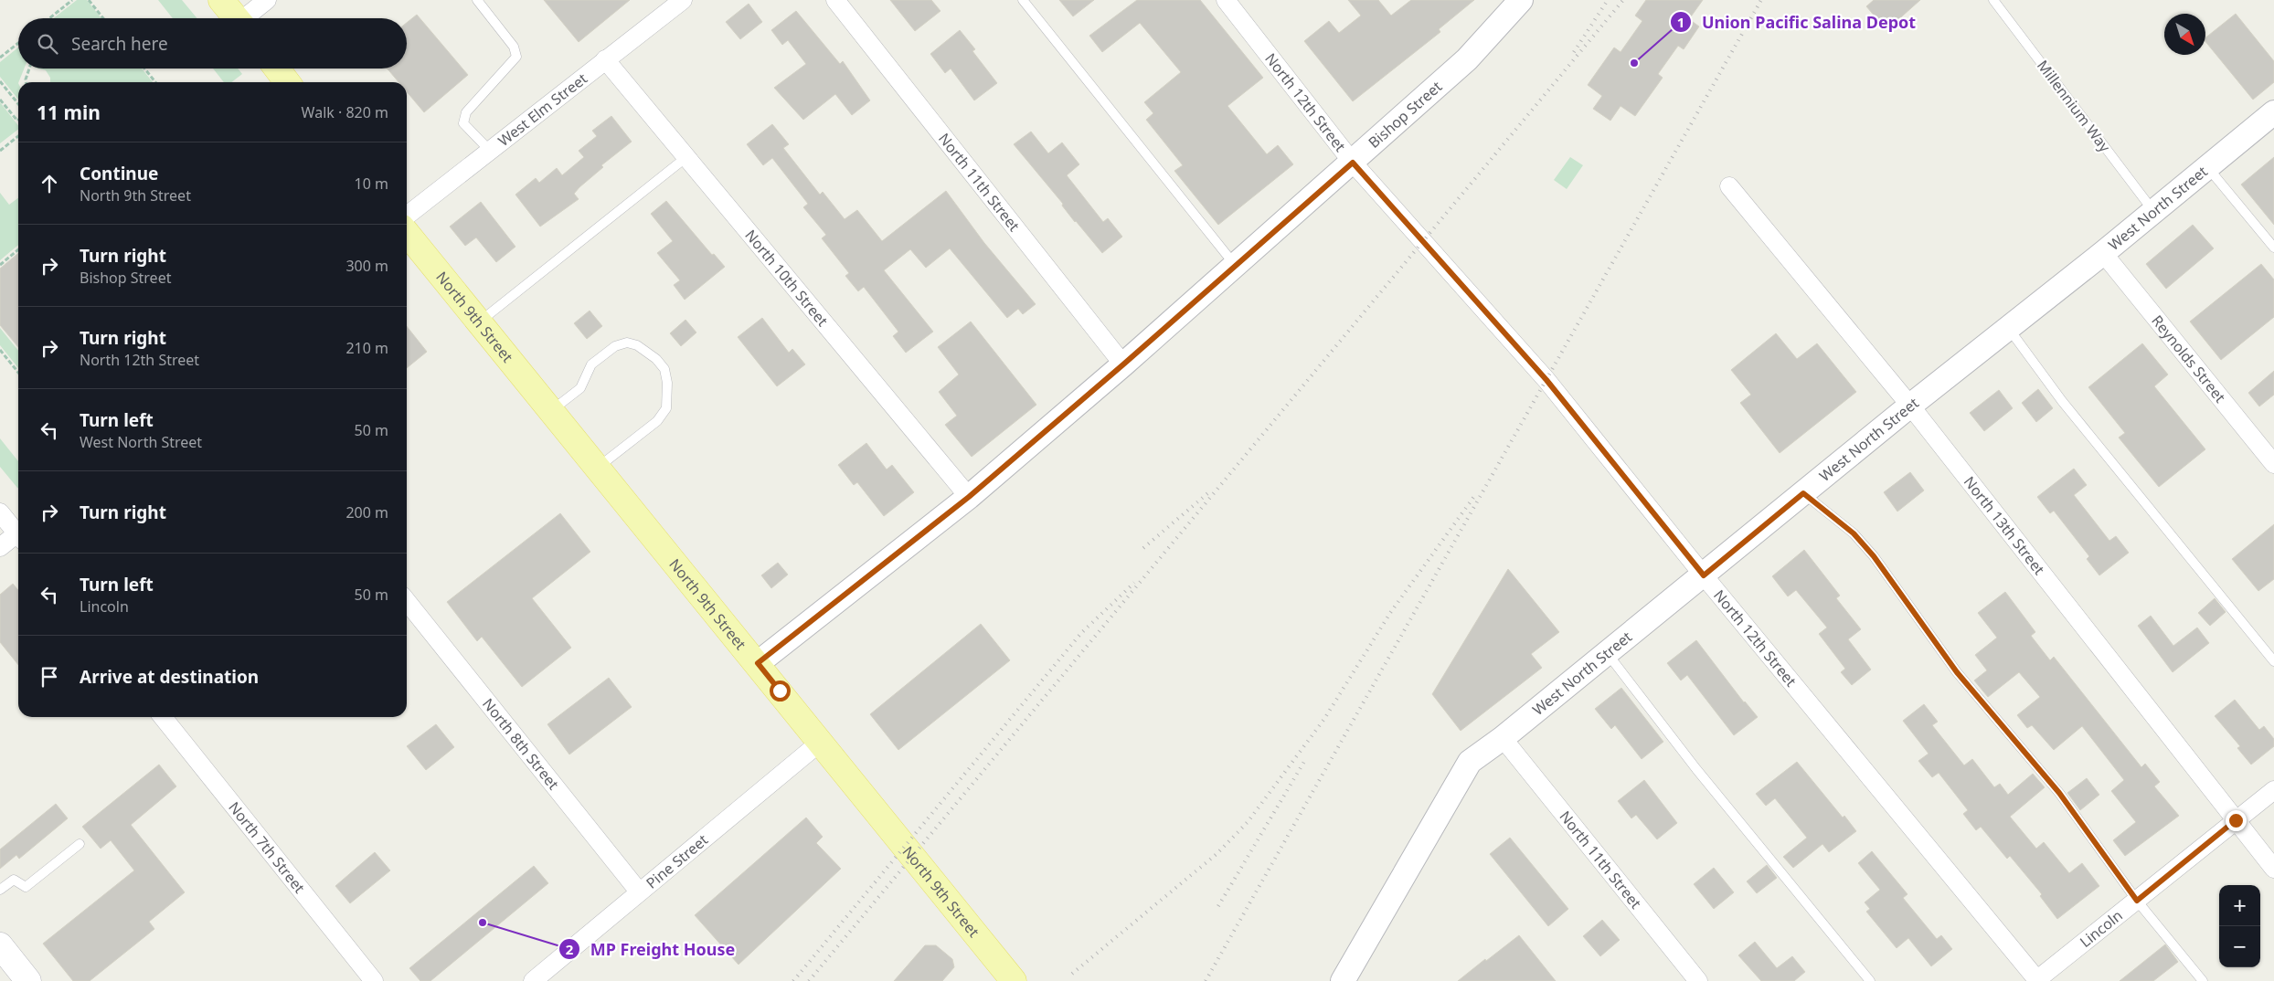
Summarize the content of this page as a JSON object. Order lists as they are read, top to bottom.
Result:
{
  "streets": {
    "main road": ["North 9th Street"],
    "street": [
      "North 12th Street",
      "West Elm Street",
      "Bishop Street",
      "North 11th Street",
      "West North Street",
      "North 10th Street",
      "Reynolds Street",
      "North 13th Street",
      "North 8th Street",
      "North 7th Street",
      "Pine Street",
      "Lincoln"
    ],
    "lane": ["Millennium Way"]
  },
  "crossings": [
    ["North 12th Street", "Bishop Street"],
    ["North 12th Street", "West North Street"],
    ["North 12th Street", "Lincoln"],
    ["Millennium Way", "West North Street"],
    ["West Elm Street", "North 10th Street"],
    ["Bishop Street", "North 11th Street"],
    ["Bishop Street", "North 10th Street"],
    ["Bishop Street", "North 9th Street"],
    ["North 11th Street", "West North Street"],
    ["West North Street", "Reynolds Street"],
    ["West North Street", "North 13th Street"],
    ["North 9th Street", "Pine Street"],
    ["North 13th Street", "Lincoln"],
    ["North 8th Street", "Pine Street"]
  ],
  "places": ["Union Pacific Salina Depot", "MP Freight House"],
  "north": "bottom right",
  "page": {
    "search": "Search here",
    "heading": ["11 min", "Walk · 820 m"],
    "list": [
      ["Continue", "North 9th Street", "10 m"],
      ["Turn right", "Bishop Street", "300 m"],
      ["Turn right", "North 12th Street", "210 m"],
      ["Turn left", "West North Street", "50 m"],
      ["Turn right", "200 m"],
      ["Turn left", "Lincoln", "50 m"],
      "Arrive at destination"
    ],
    "map_buttons": ["+", "−"]
  }
}
